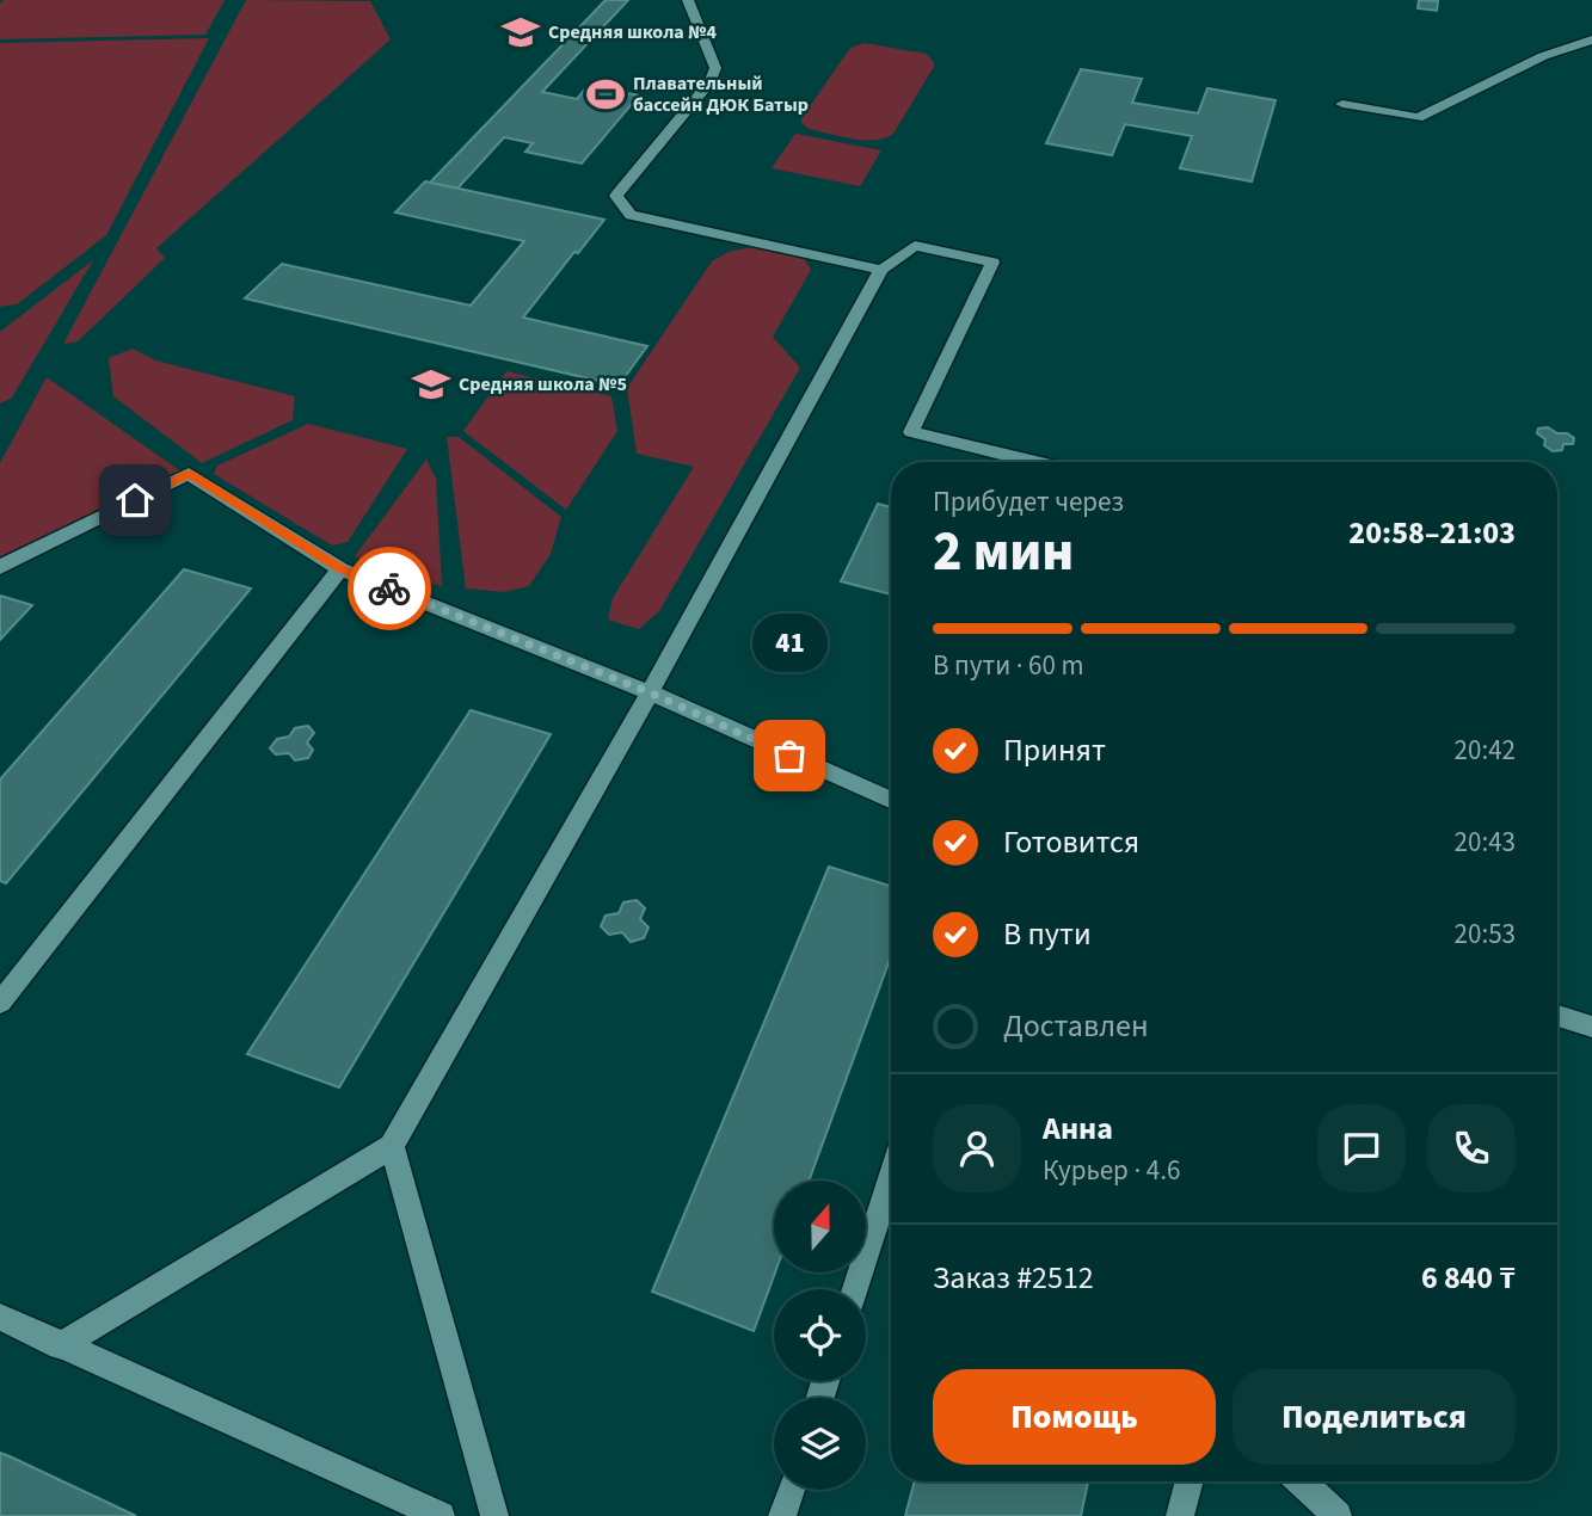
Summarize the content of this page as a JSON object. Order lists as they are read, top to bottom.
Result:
{
  "places": {
    "school or university": ["Средняя школа №4", "Средняя школа №5"],
    "sports": ["Плавательный бассейн ДЮК Батыр"],
    "other": ["41"]
  },
  "north": "top",
  "page": {
    "heading": ["2 мин", "Прибудет через", "20:58–21:03"],
    "panel": [
      "Анна",
      "Курьер · 4.6",
      "Заказ #2512",
      "6 840 ₸"
    ],
    "bar": "В пути · 60 m",
    "bubble": "41",
    "list": [
      ["Принят", "20:42"],
      ["Готовится", "20:43"],
      ["В пути", "20:53"],
      "Доставлен"
    ],
    "buttons": ["Помощь", "Поделиться"]
  }
}
